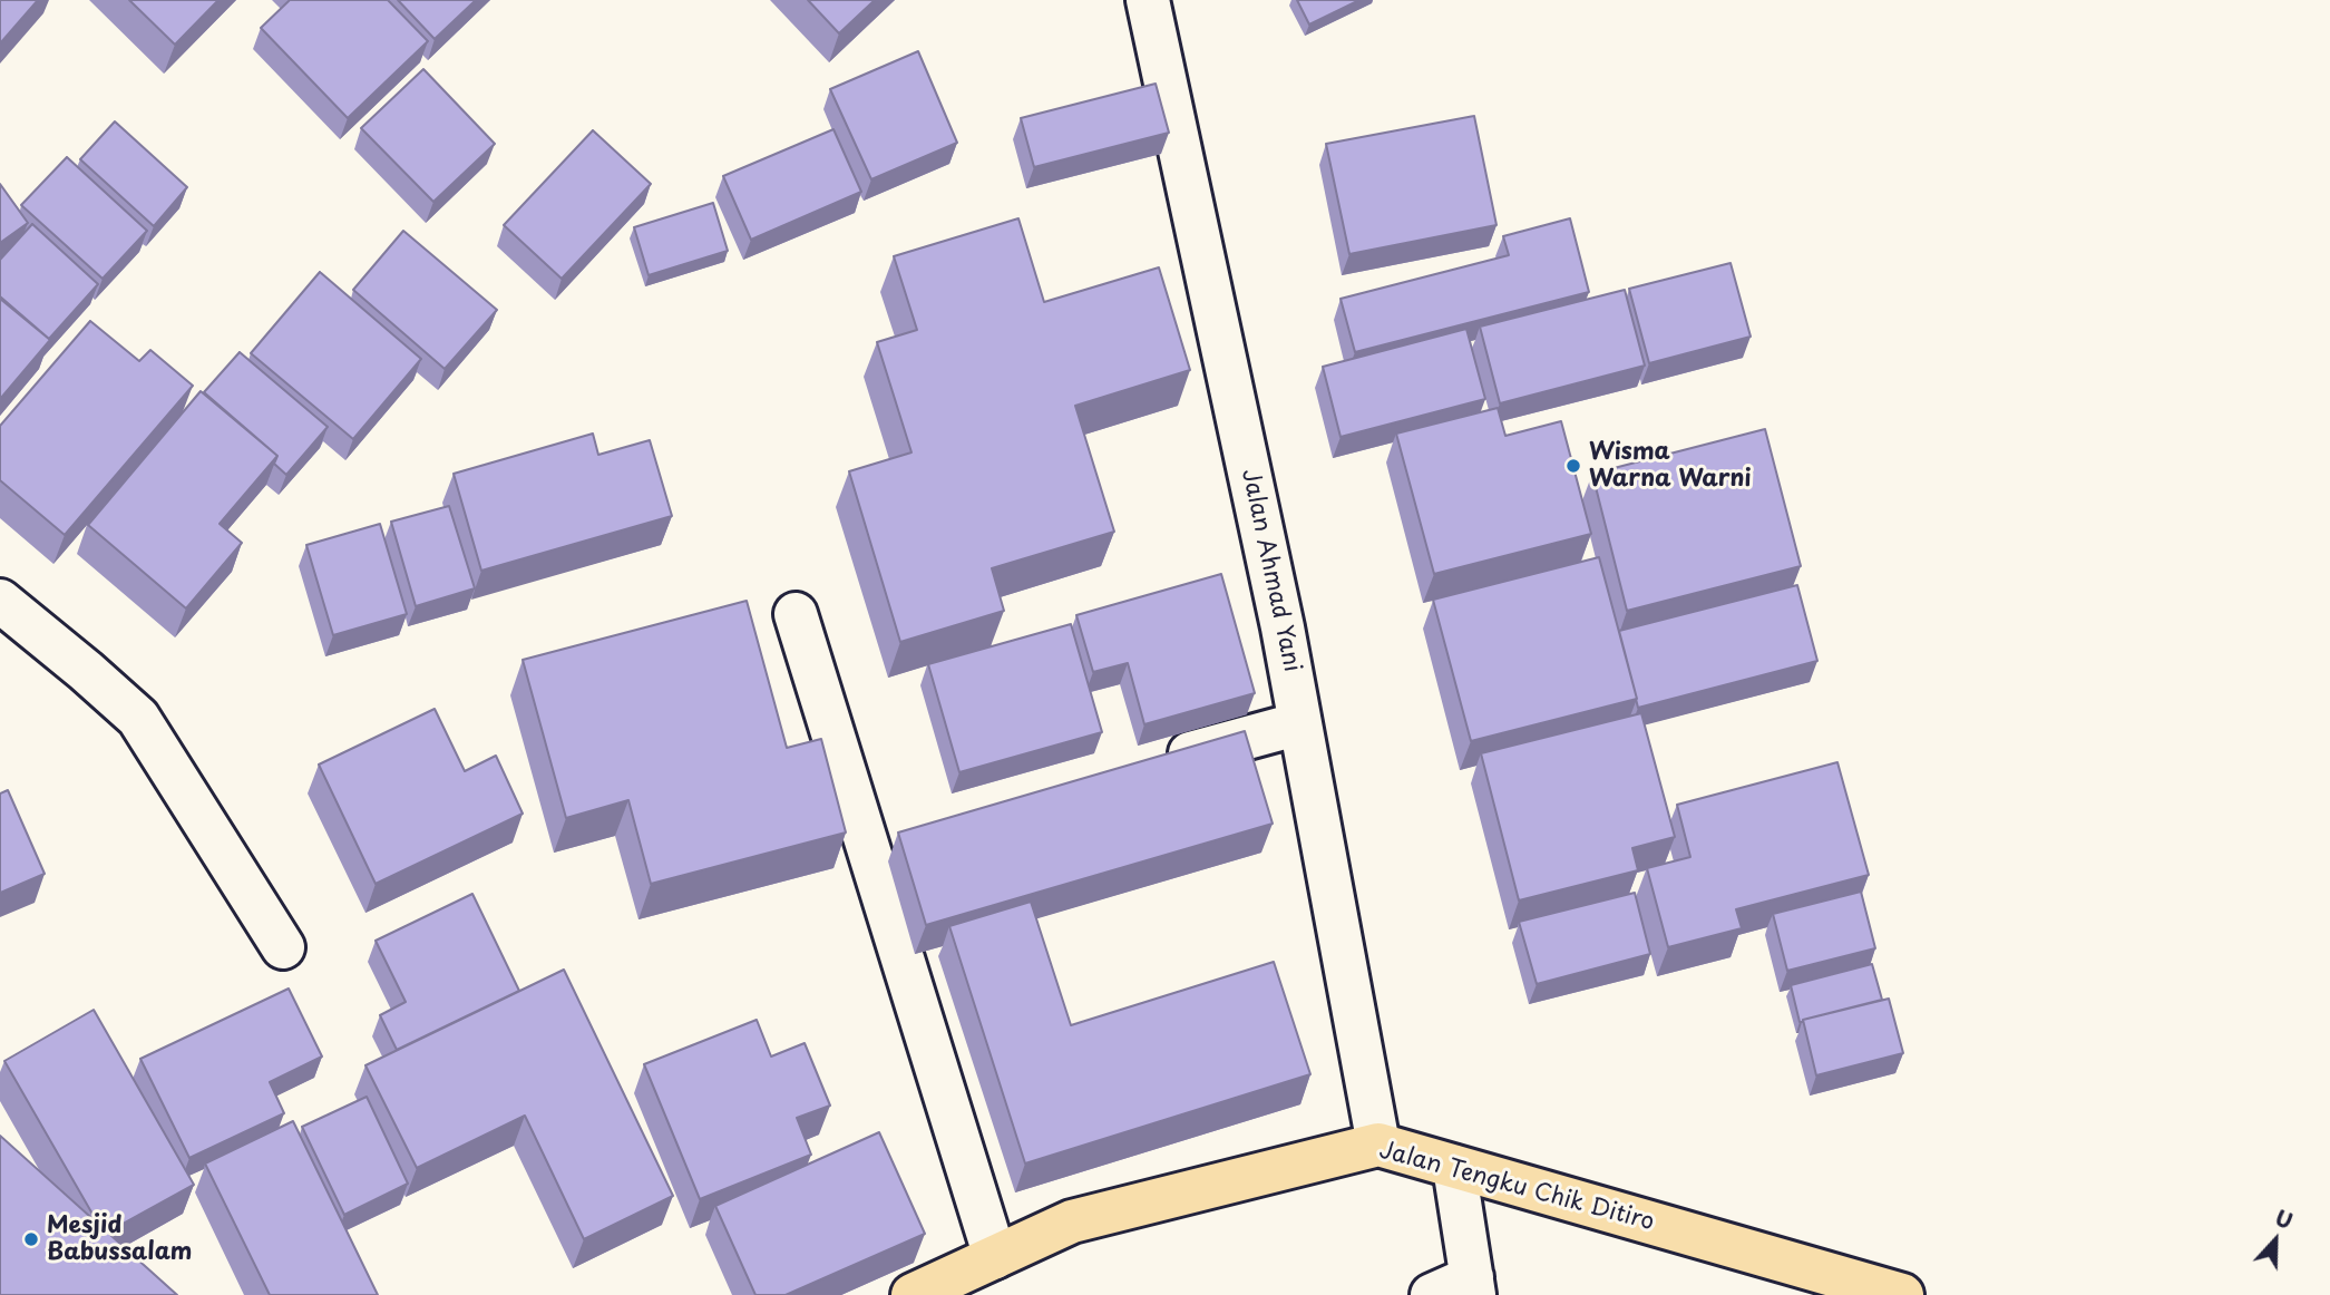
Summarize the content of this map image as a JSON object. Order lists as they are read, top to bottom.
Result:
{
  "streets": {
    "main road": ["Jalan Tengku Chik Ditiro"],
    "street": ["Jalan Ahmad Yani"]
  },
  "crossings": [
    ["Jalan Ahmad Yani", "Jalan Tengku Chik Ditiro"]
  ],
  "places": ["Wisma Warna Warni", "Mesjid Babussalam"],
  "north": "top"
}
